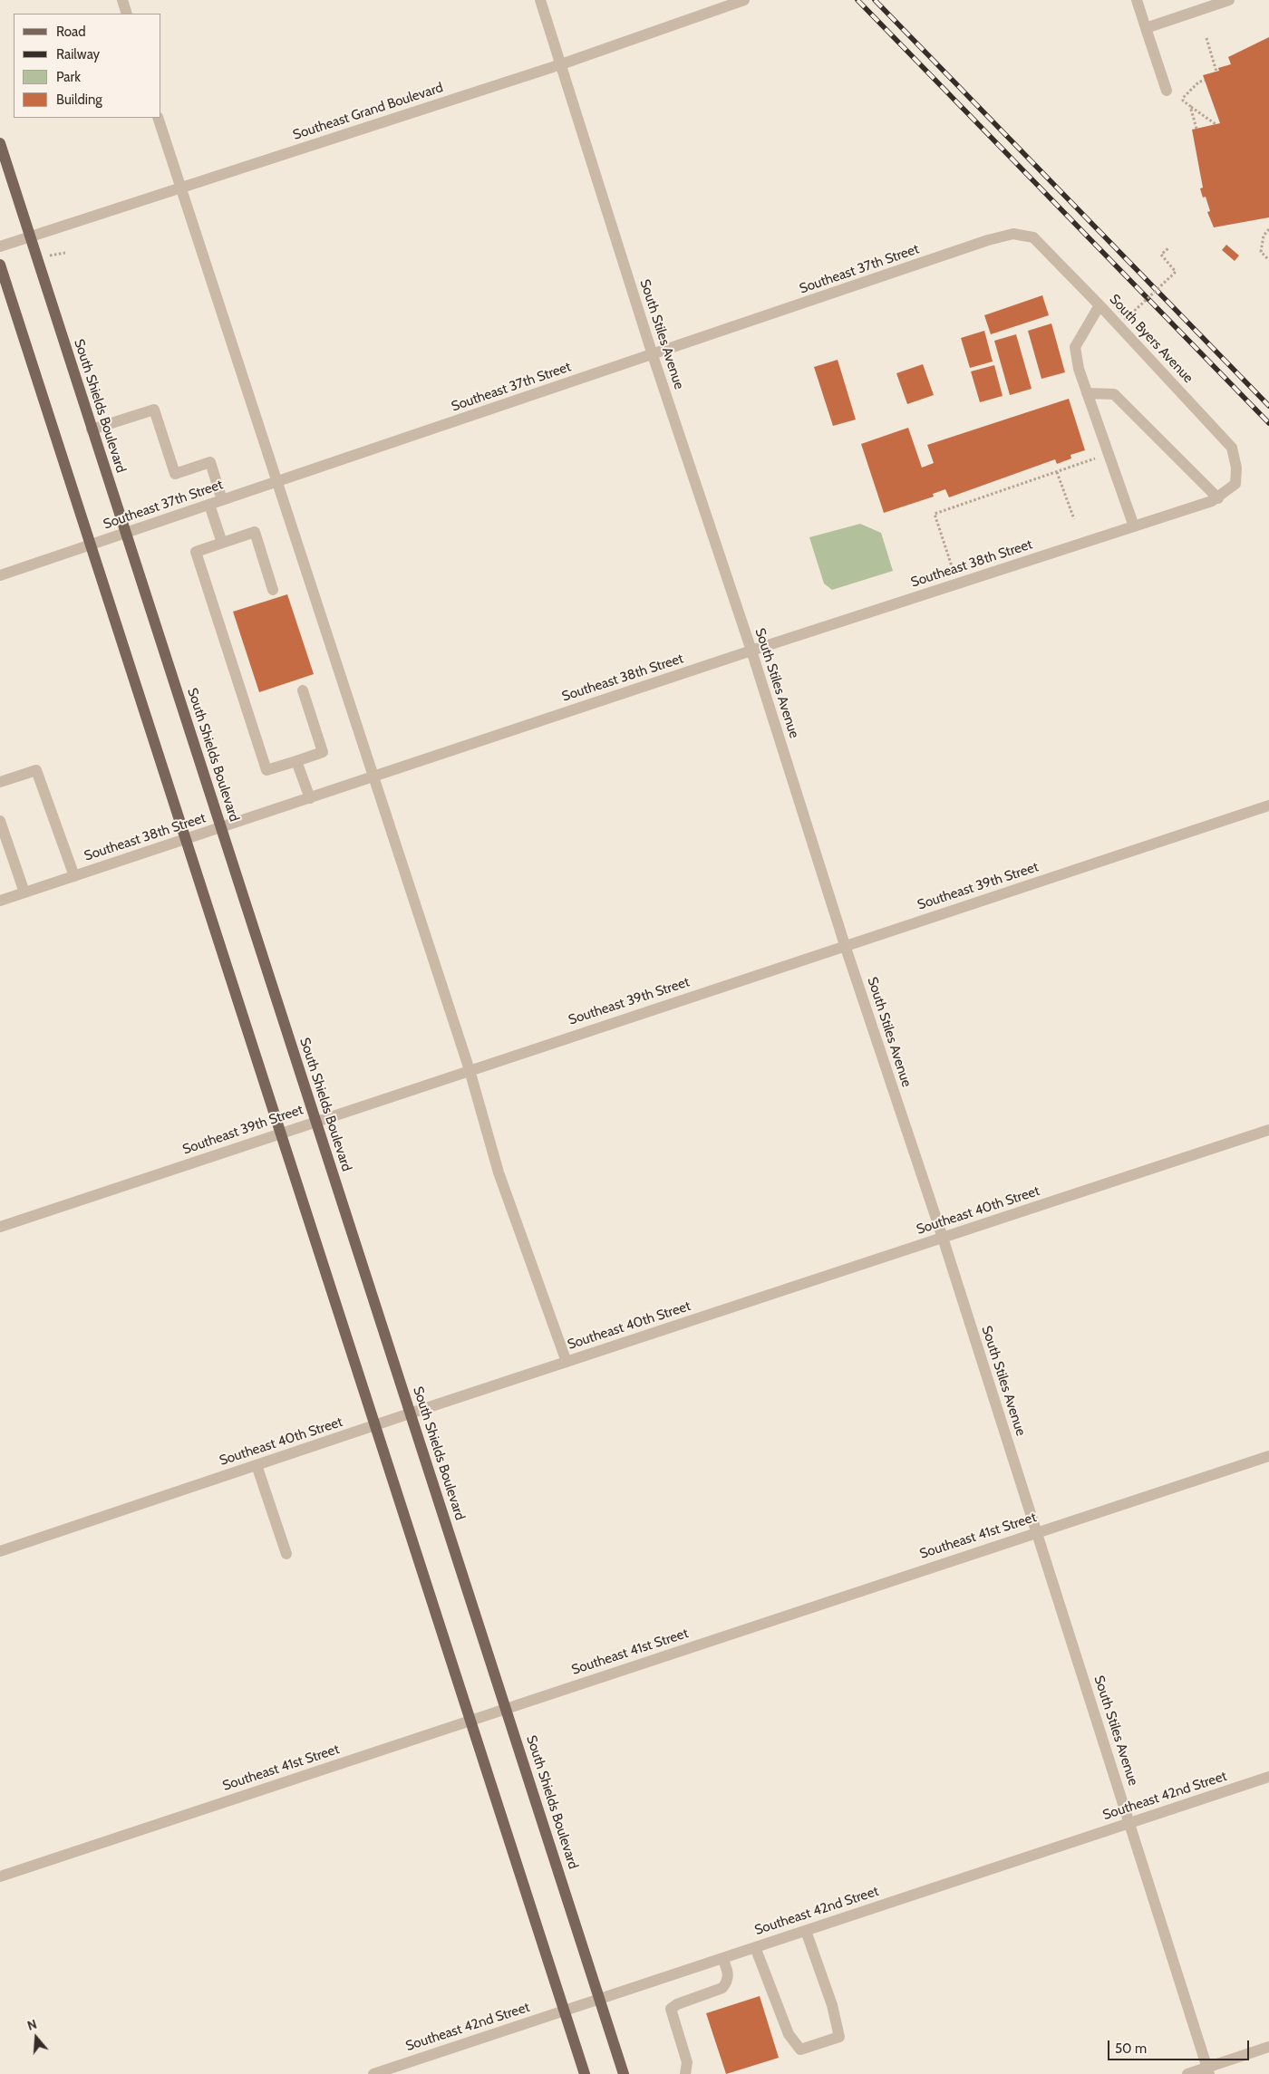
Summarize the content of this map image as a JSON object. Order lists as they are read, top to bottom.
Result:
{
  "streets": {
    "main road": ["South Shields Boulevard"],
    "street": [
      "Southeast Grand Boulevard",
      "Southeast 37th Street",
      "South Stiles Avenue",
      "South Byers Avenue",
      "Southeast 38th Street",
      "Southeast 39th Street",
      "Southeast 40th Street",
      "Southeast 41st Street",
      "Southeast 42nd Street"
    ]
  },
  "crossings": [
    ["Southeast Grand Boulevard", "South Stiles Avenue"],
    ["Southeast Grand Boulevard", "South Shields Boulevard"],
    ["Southeast 37th Street", "South Stiles Avenue"],
    ["Southeast 37th Street", "South Byers Avenue"],
    ["Southeast 37th Street", "South Shields Boulevard"],
    ["South Stiles Avenue", "Southeast 38th Street"],
    ["South Stiles Avenue", "Southeast 39th Street"],
    ["South Stiles Avenue", "Southeast 40th Street"],
    ["South Stiles Avenue", "Southeast 41st Street"],
    ["South Stiles Avenue", "Southeast 42nd Street"],
    ["South Byers Avenue", "Southeast 38th Street"],
    ["South Shields Boulevard", "Southeast 38th Street"],
    ["South Shields Boulevard", "Southeast 39th Street"],
    ["South Shields Boulevard", "Southeast 40th Street"],
    ["South Shields Boulevard", "Southeast 41st Street"],
    ["South Shields Boulevard", "Southeast 42nd Street"]
  ],
  "legend": [
    "Road",
    "Railway",
    "Park",
    "Building"
  ],
  "scale_bar": "50 m",
  "north": "top"
}
